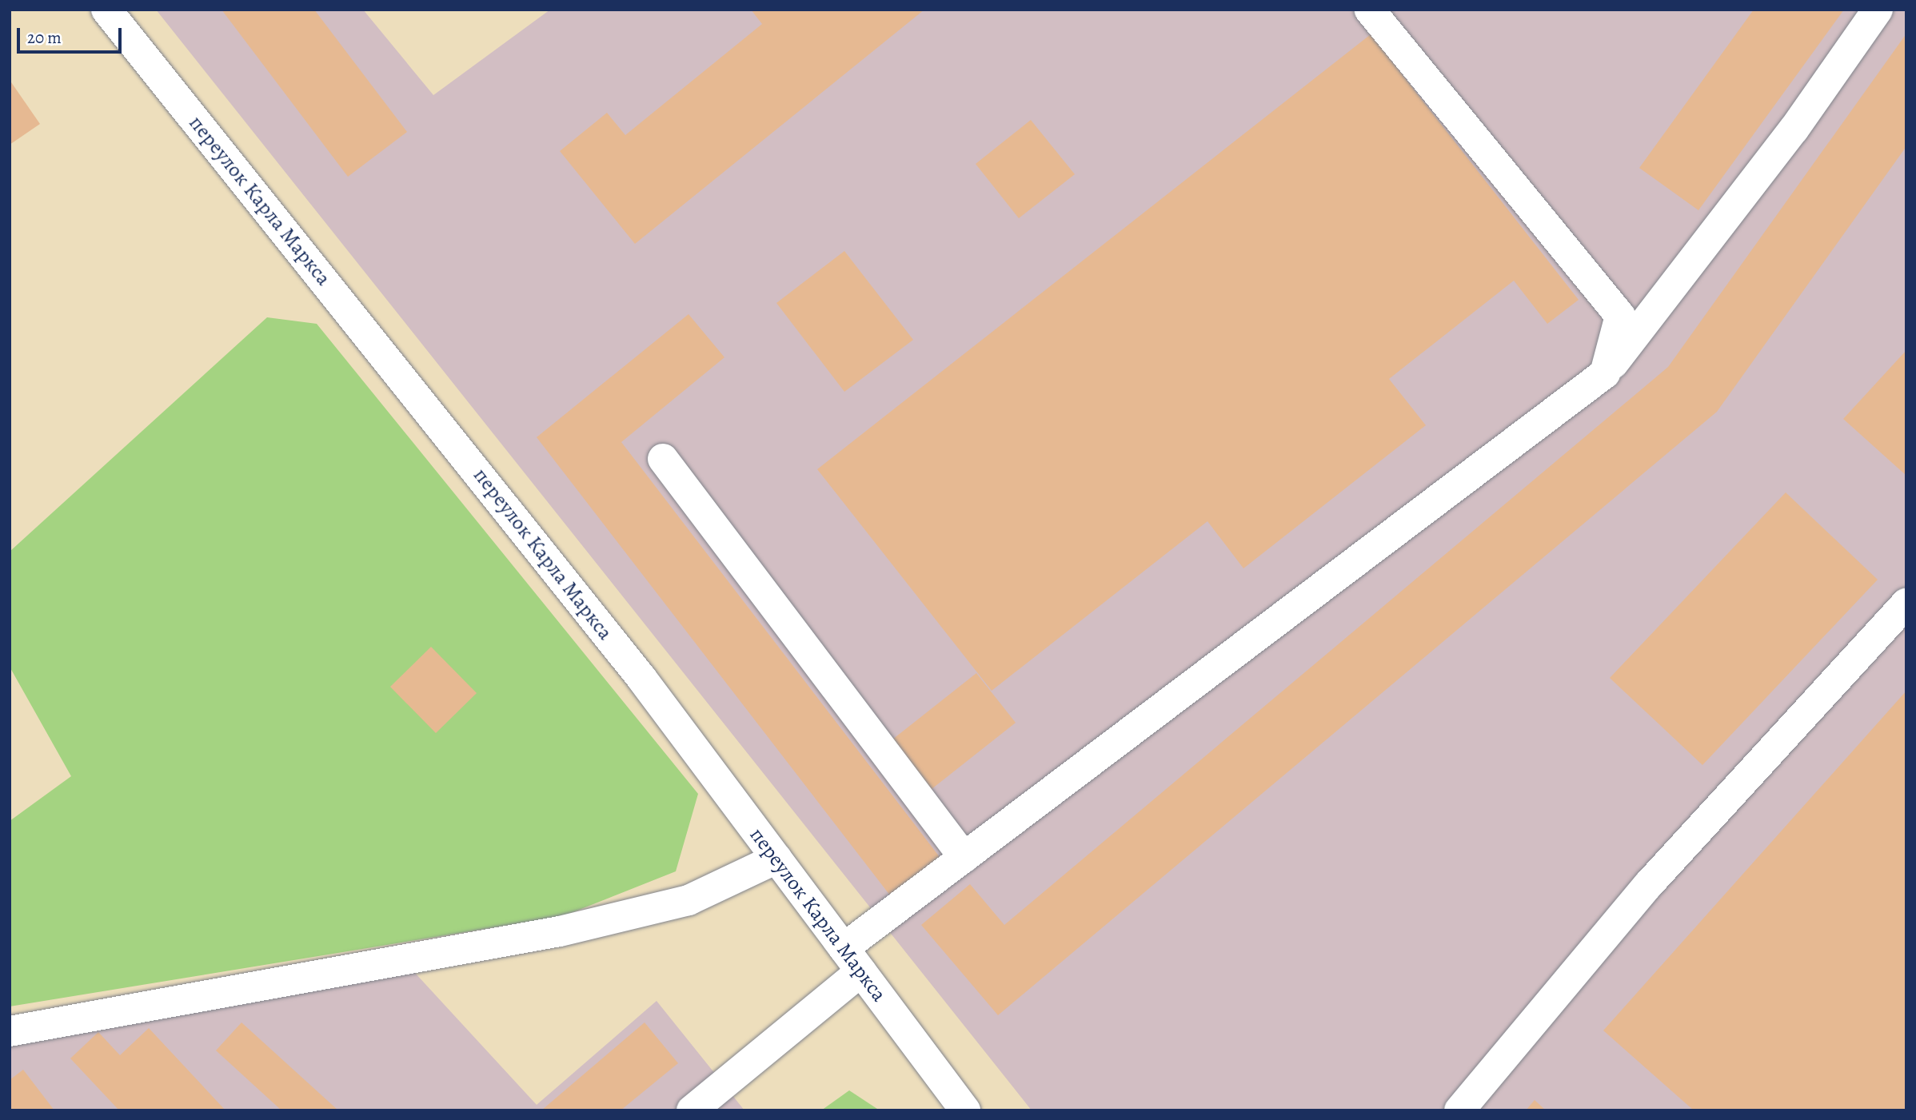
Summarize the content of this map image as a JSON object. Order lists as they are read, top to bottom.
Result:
{
  "streets": {
    "street": ["переулок Карла Маркса"]
  },
  "scale_bar": "20 m"
}
